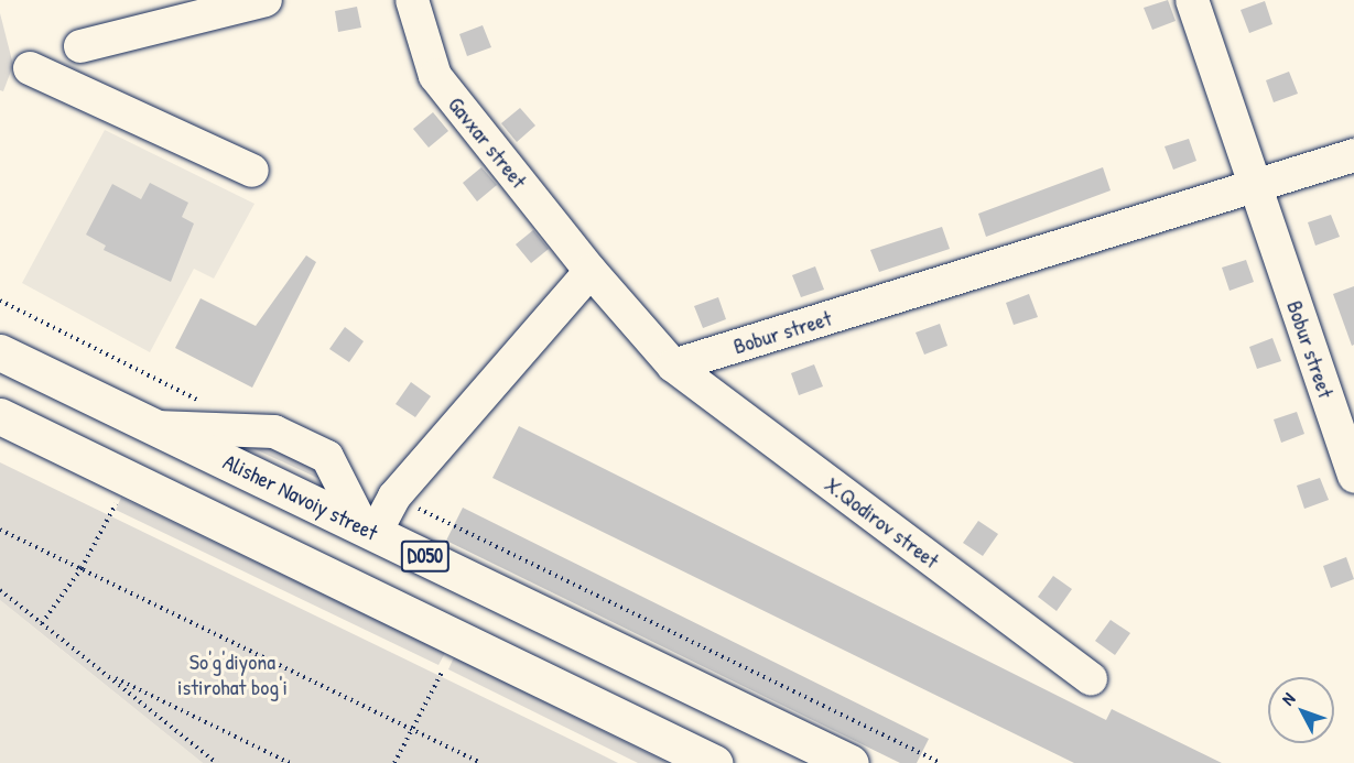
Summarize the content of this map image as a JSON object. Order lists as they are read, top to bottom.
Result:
{
  "streets": {
    "main road": ["Alisher Navoiy street", "D050"],
    "street": ["Gavxar street", "Bobur street", "X.Qodirov street"]
  },
  "crossings": [
    ["Bobur street", "X.Qodirov street"]
  ],
  "parks": ["So'g'diyona istirohat bog'i"],
  "north": "top left"
}
